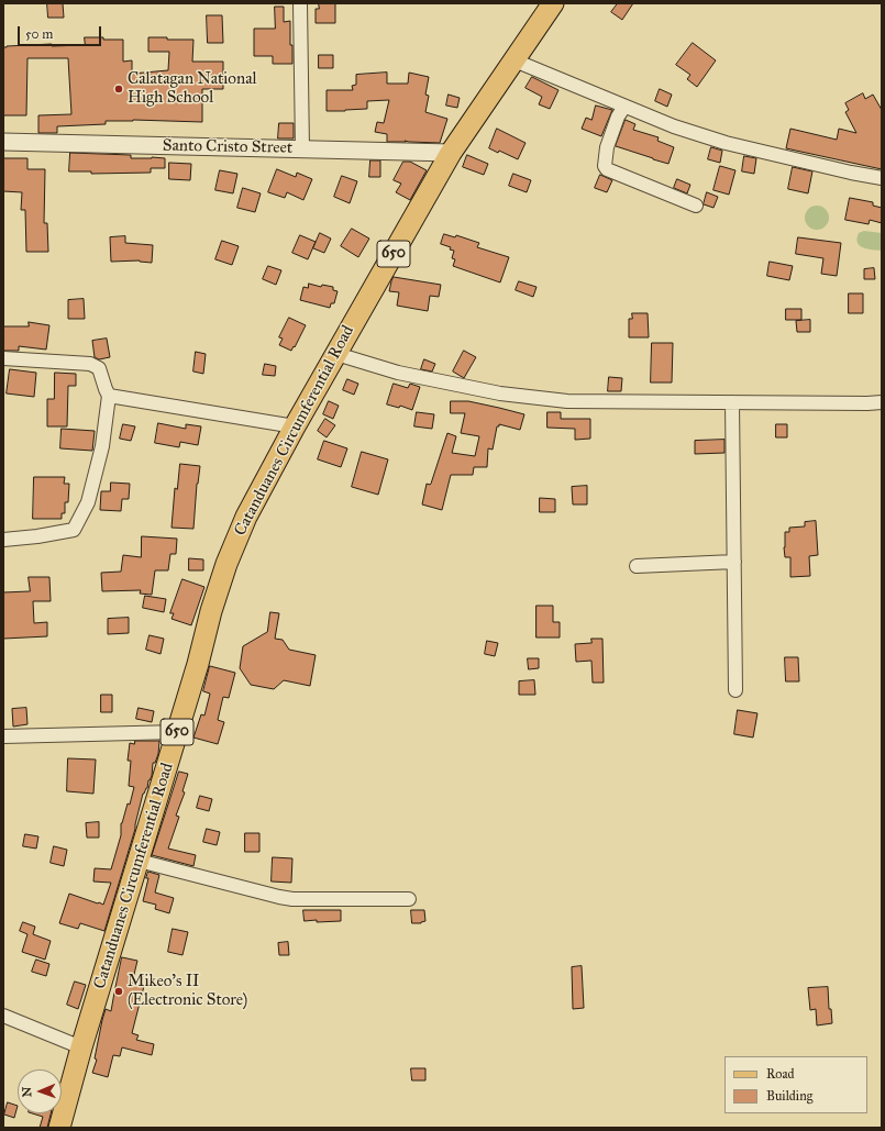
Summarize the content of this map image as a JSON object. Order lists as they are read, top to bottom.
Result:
{
  "streets": {
    "main road": ["650", "Catanduanes Circumferential Road"],
    "street": ["Santo Cristo Street"]
  },
  "crossings": [
    ["Santo Cristo Street", "Catanduanes Circumferential Road"]
  ],
  "places": ["Calatagan National High School", "Mikeo's II (Electronic Store)"],
  "legend": ["Road", "Building"],
  "scale_bar": "50 m",
  "north": "left"
}
